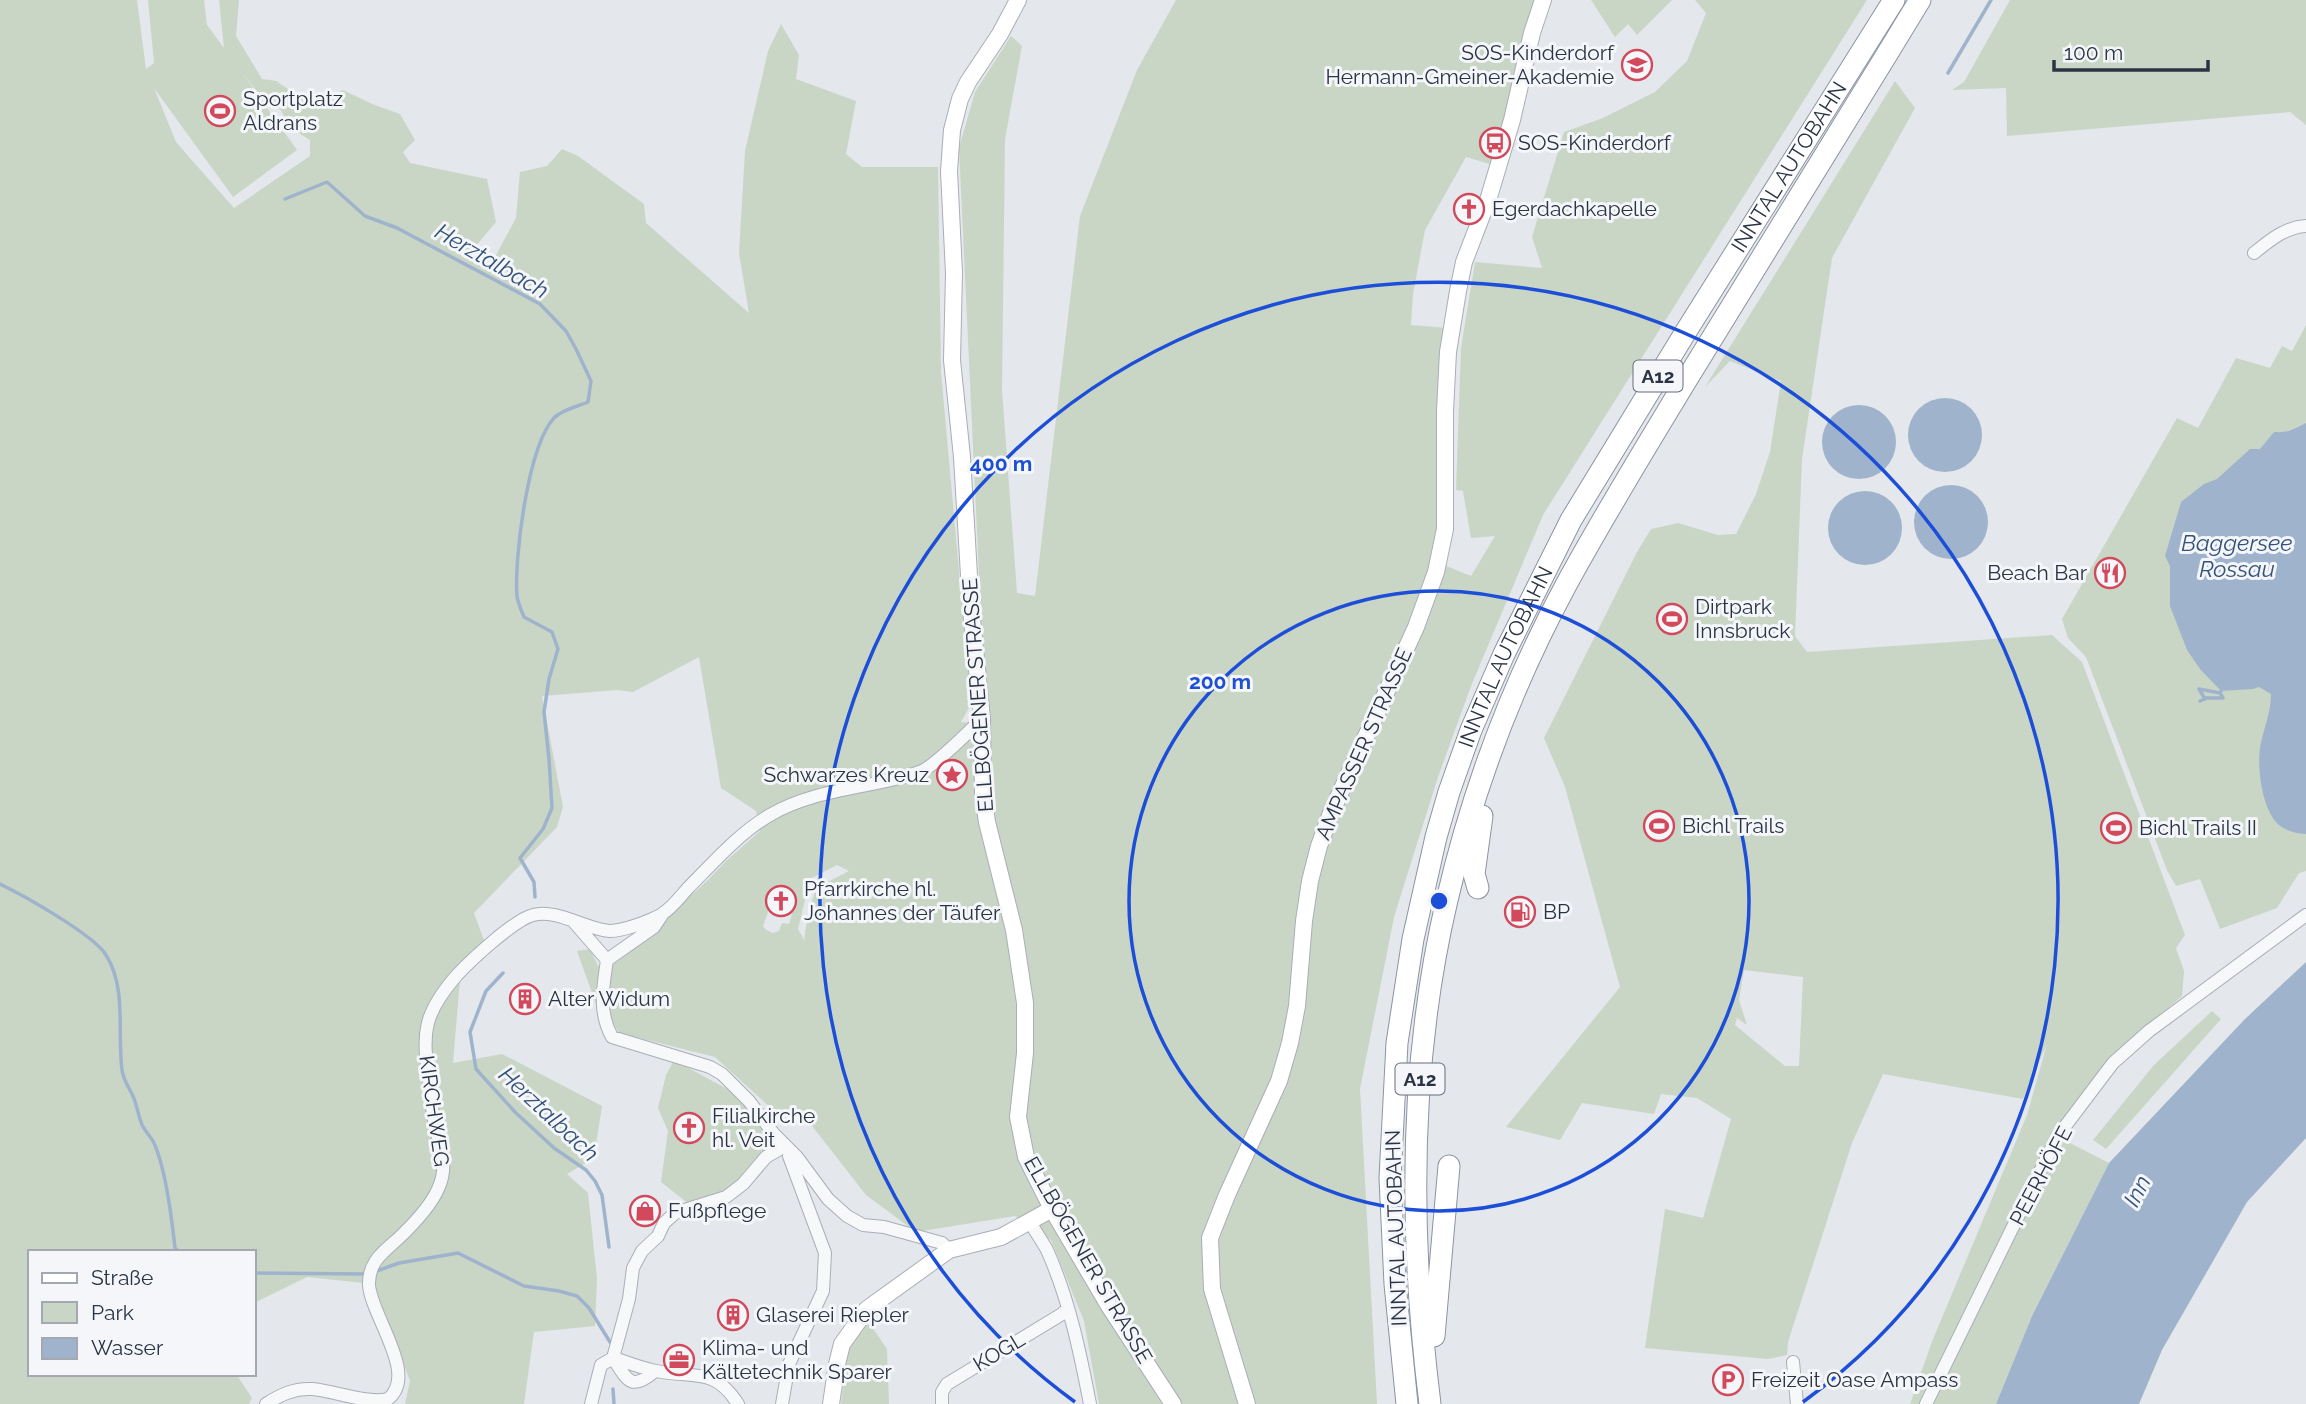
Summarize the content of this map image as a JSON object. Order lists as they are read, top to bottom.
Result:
{
  "streets": {
    "highway": ["INNTAL AUTOBAHN", "A12"],
    "main road": ["ELLBÖGENER STRASSE", "AMPASSER STRASSE"],
    "street": ["KIRCHWEG", "PEERHÖFE", "KOGL"]
  },
  "crossings": [
    ["ELLBÖGENER STRASSE", "KIRCHWEG"]
  ],
  "water": ["Herztalbach", "Baggersee Rossau", "Inn"],
  "places": {
    "school or university": ["SOS-Kinderdorf Hermann-Gmeiner-Akademie"],
    "sports": [
      "Sportplatz Aldrans",
      "Dirtpark Innsbruck",
      "Bichl Trails",
      "Bichl Trails II"
    ],
    "bus stop": ["SOS-Kinderdorf"],
    "church": ["Egerdachkapelle", "Pfarrkirche hl. Johannes der Täufer", "Filialkirche hl. Veit"],
    "restaurant": ["Beach Bar"],
    "place": ["Schwarzes Kreuz"],
    "fuel station": ["BP"],
    "building": ["Alter Widum", "Glaserei Riepler"],
    "shop": ["Fußpflege"],
    "office": ["Klima- und Kältetechnik Sparer"],
    "parking": ["Freizeit Oase Ampass"]
  },
  "legend": ["Straße", "Park", "Wasser"],
  "scale_bar": "100 m",
  "rings": ["400 m", "200 m"]
}
